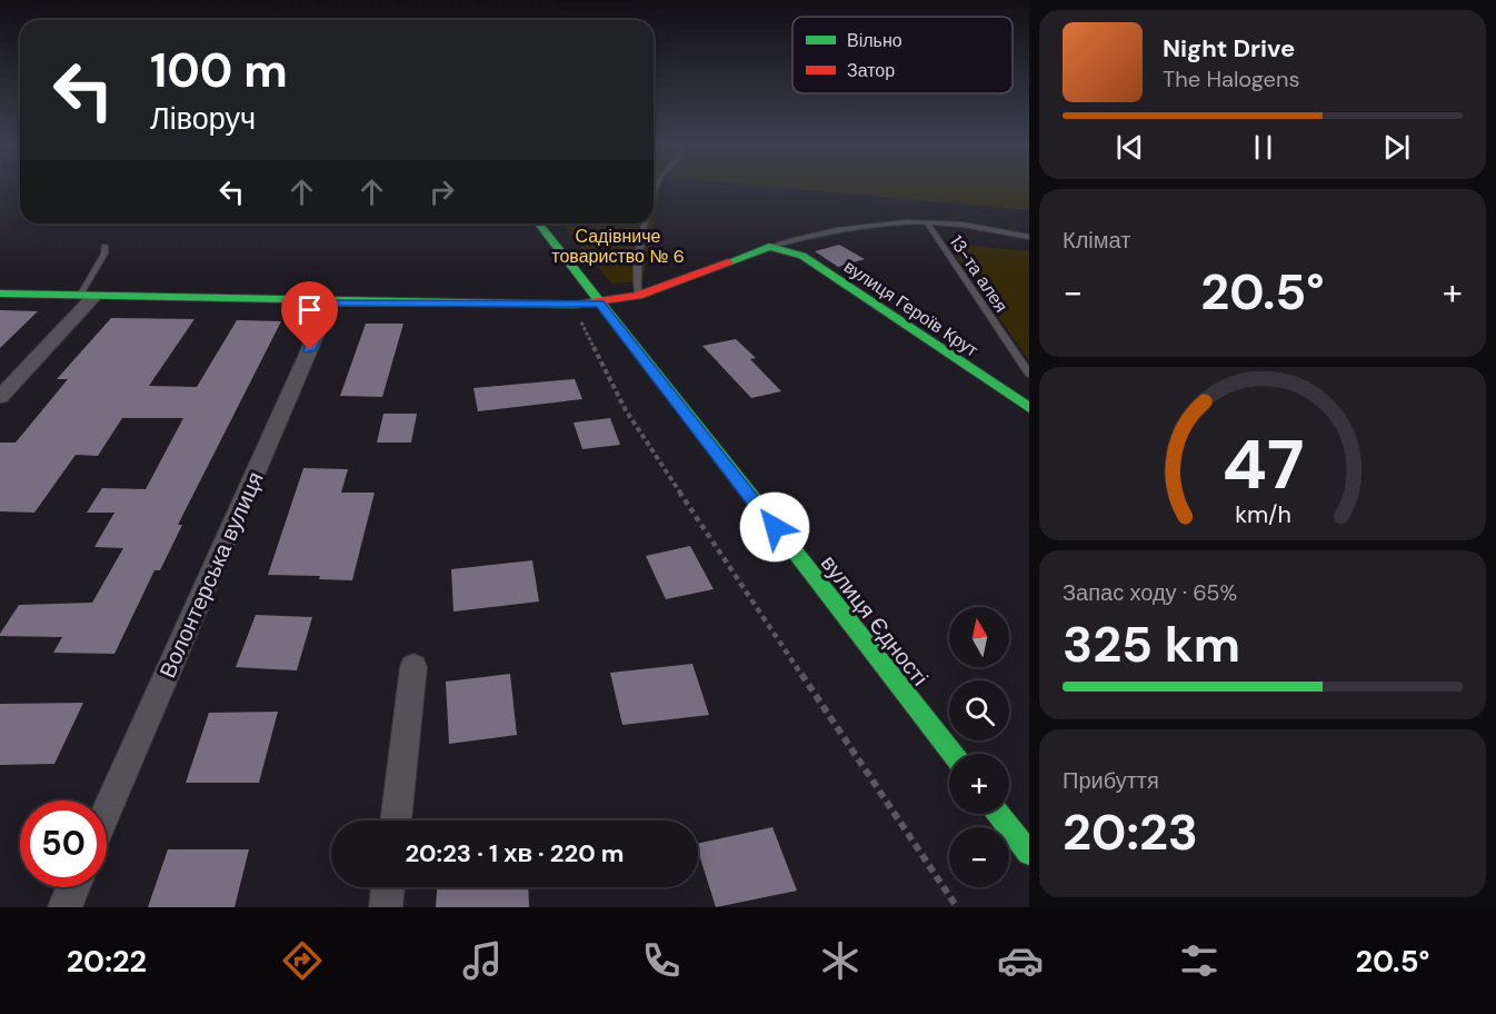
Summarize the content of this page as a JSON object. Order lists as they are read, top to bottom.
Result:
{
  "streets": {
    "street": ["вулиця Героїв Крут", "Волонтерська вулиця", "вулиця Єдності"],
    "lane": ["13-та алея"]
  },
  "parks": ["Садівниче товариство № 6"],
  "legend": ["Вільно", "Затор"],
  "north": "top",
  "page": {
    "turn": ["100 m", "Ліворуч"],
    "song": ["Night Drive", "The Halogens"],
    "tile": [
      "Клімат",
      ["Запас ходу · 65%", "325 km"],
      ["Прибуття", "20:23"]
    ],
    "heat": ["−", "20.5°", "+"],
    "map_buttons": ["+", "−"],
    "limit": "50",
    "trip": "20:23 · 1 хв · 220 m",
    "tabs": ["20:22", "20.5°"],
    "gauge": ["47", "km/h"]
  }
}
